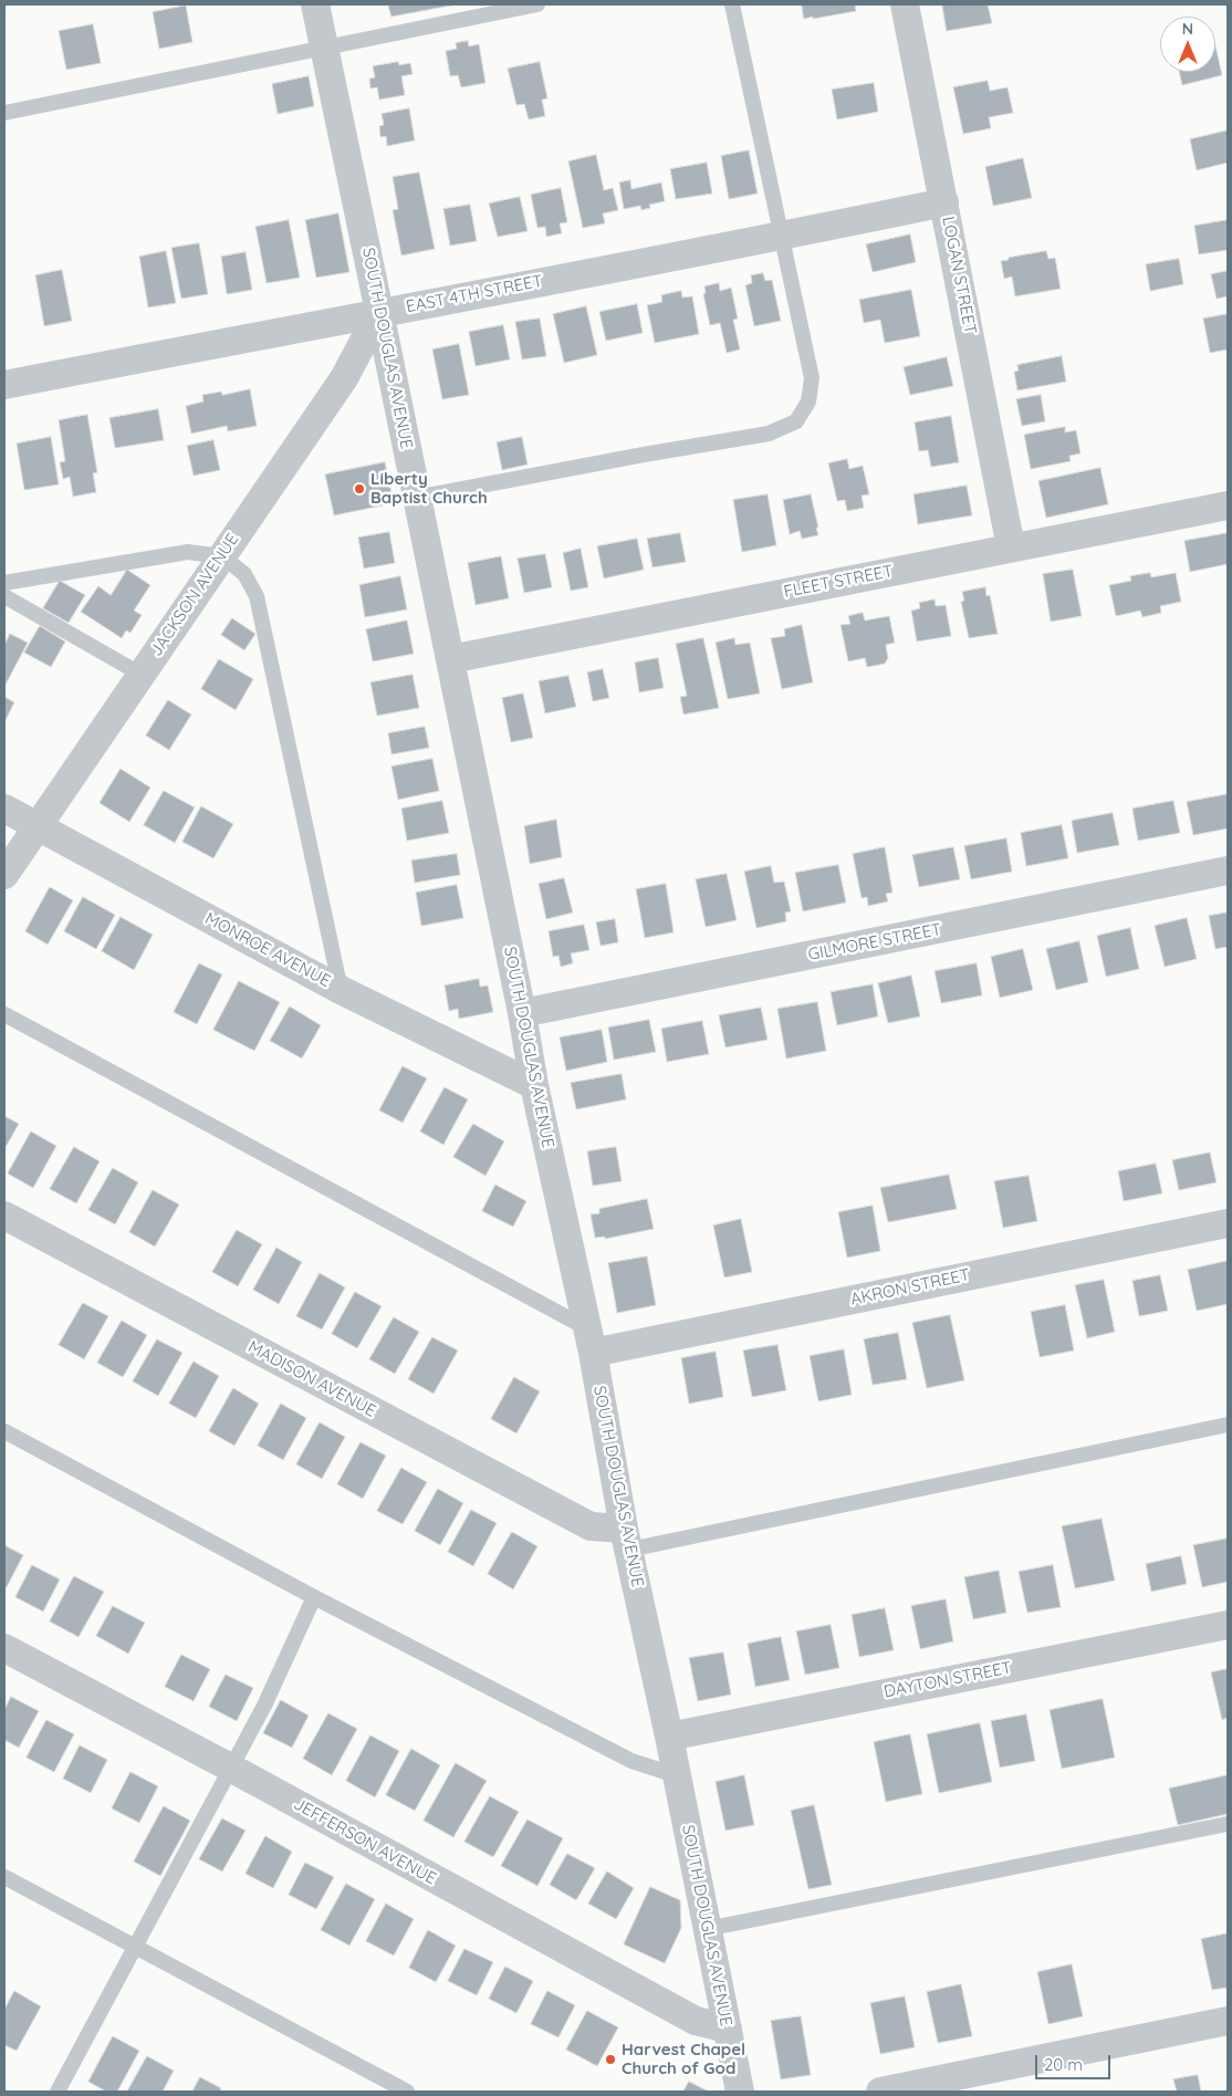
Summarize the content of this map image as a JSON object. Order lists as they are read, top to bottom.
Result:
{
  "streets": {
    "street": [
      "LOGAN STREET",
      "EAST 4TH STREET",
      "SOUTH DOUGLAS AVENUE",
      "FLEET STREET",
      "JACKSON AVENUE",
      "GILMORE STREET",
      "MONROE AVENUE",
      "AKRON STREET",
      "MADISON AVENUE",
      "DAYTON STREET",
      "JEFFERSON AVENUE"
    ]
  },
  "crossings": [
    ["LOGAN STREET", "EAST 4TH STREET"],
    ["LOGAN STREET", "FLEET STREET"],
    ["EAST 4TH STREET", "SOUTH DOUGLAS AVENUE"],
    ["EAST 4TH STREET", "JACKSON AVENUE"],
    ["SOUTH DOUGLAS AVENUE", "FLEET STREET"],
    ["SOUTH DOUGLAS AVENUE", "JACKSON AVENUE"],
    ["SOUTH DOUGLAS AVENUE", "GILMORE STREET"],
    ["SOUTH DOUGLAS AVENUE", "MONROE AVENUE"],
    ["SOUTH DOUGLAS AVENUE", "AKRON STREET"],
    ["SOUTH DOUGLAS AVENUE", "MADISON AVENUE"],
    ["SOUTH DOUGLAS AVENUE", "DAYTON STREET"],
    ["SOUTH DOUGLAS AVENUE", "JEFFERSON AVENUE"],
    ["JACKSON AVENUE", "MONROE AVENUE"]
  ],
  "places": ["Liberty Baptist Church", "Harvest Chapel Church of God"],
  "scale_bar": "20 m",
  "north": "top"
}
